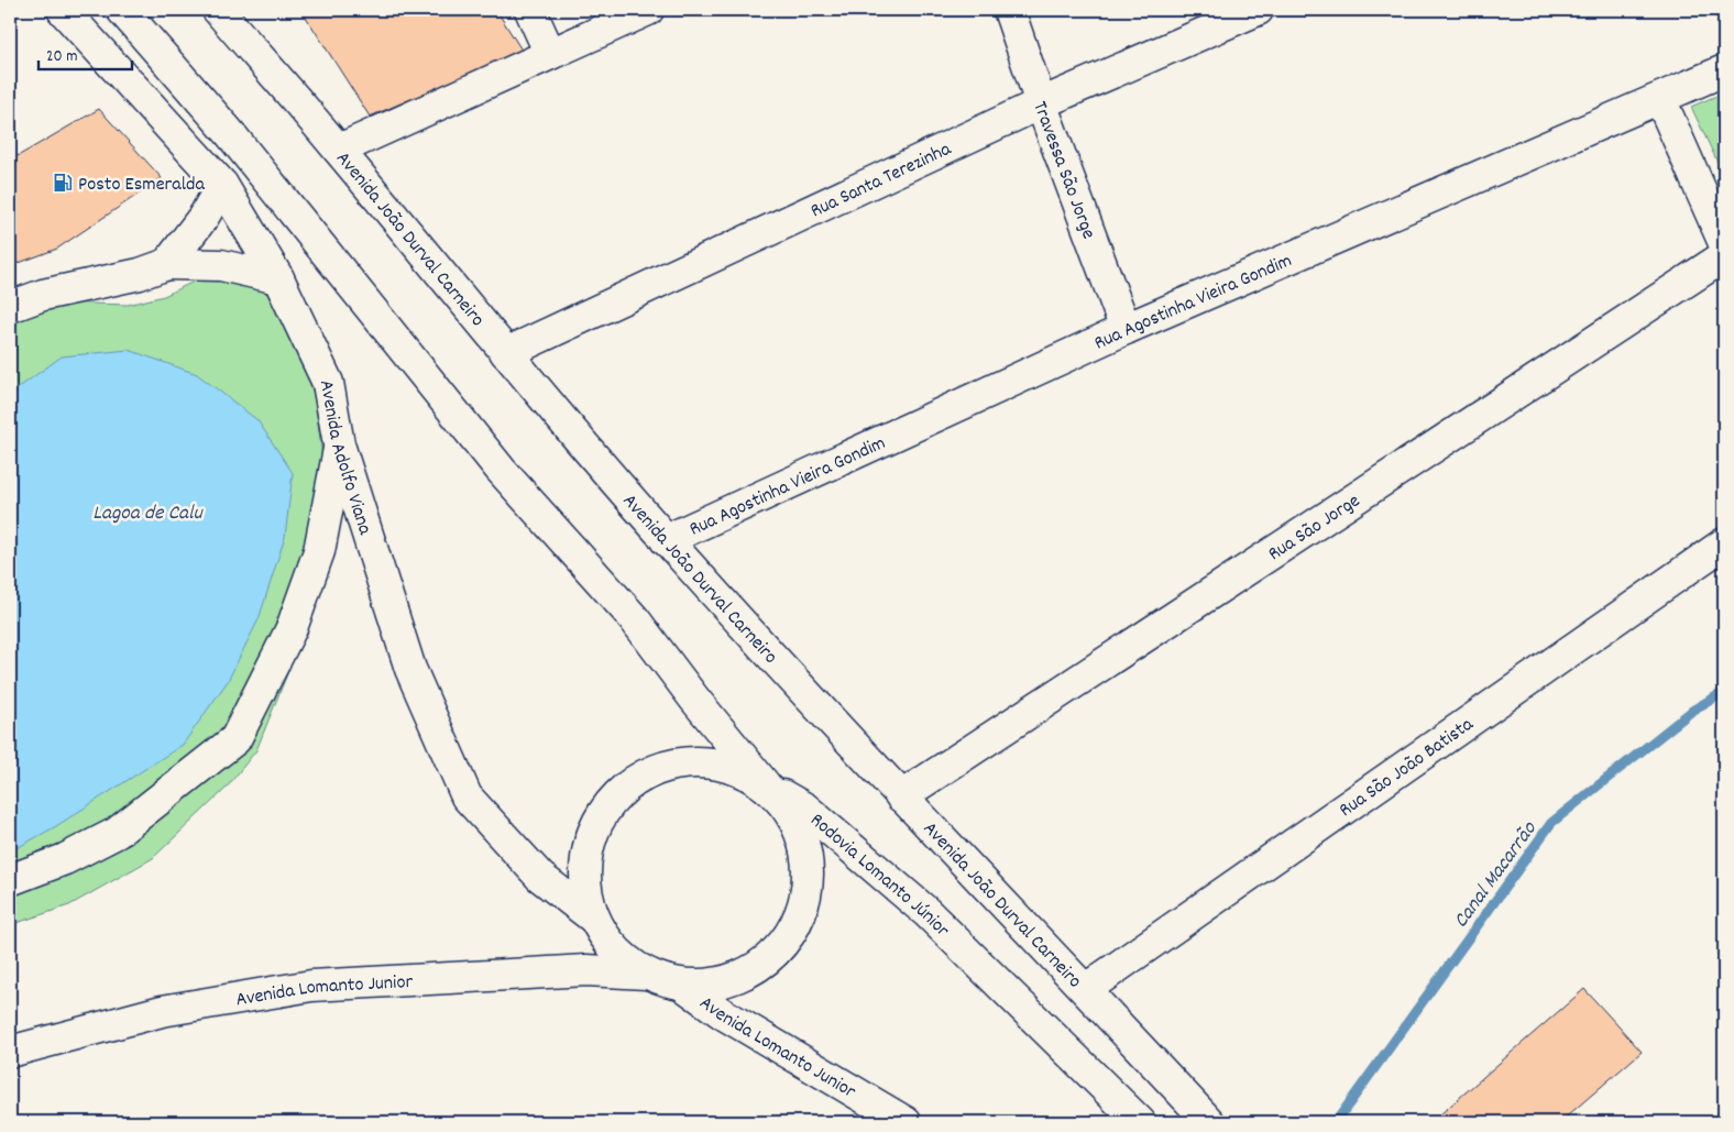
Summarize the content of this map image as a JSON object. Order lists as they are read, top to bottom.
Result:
{
  "streets": {
    "main road": [
      "Travessa São Jorge",
      "Rua Santa Terezinha",
      "Avenida João Durval Carneiro",
      "Rua Agostinha Vieira Gondim",
      "Avenida Adolfo Viana",
      "Rua São Jorge",
      "Rua São João Batista",
      "Rodovia Lomanto Júnior",
      "Avenida Lomanto Junior"
    ]
  },
  "crossings": [
    ["Travessa São Jorge", "Rua Santa Terezinha"],
    ["Travessa São Jorge", "Rua Agostinha Vieira Gondim"],
    ["Rua Santa Terezinha", "Avenida João Durval Carneiro"],
    ["Avenida João Durval Carneiro", "Rua Agostinha Vieira Gondim"],
    ["Avenida João Durval Carneiro", "Rua São Jorge"],
    ["Avenida João Durval Carneiro", "Rua São João Batista"]
  ],
  "water": ["Lagoa de Calu", "Canal Macarrão"],
  "places": {
    "fuel station": ["Posto Esmeralda"]
  },
  "scale_bar": "20 m"
}
